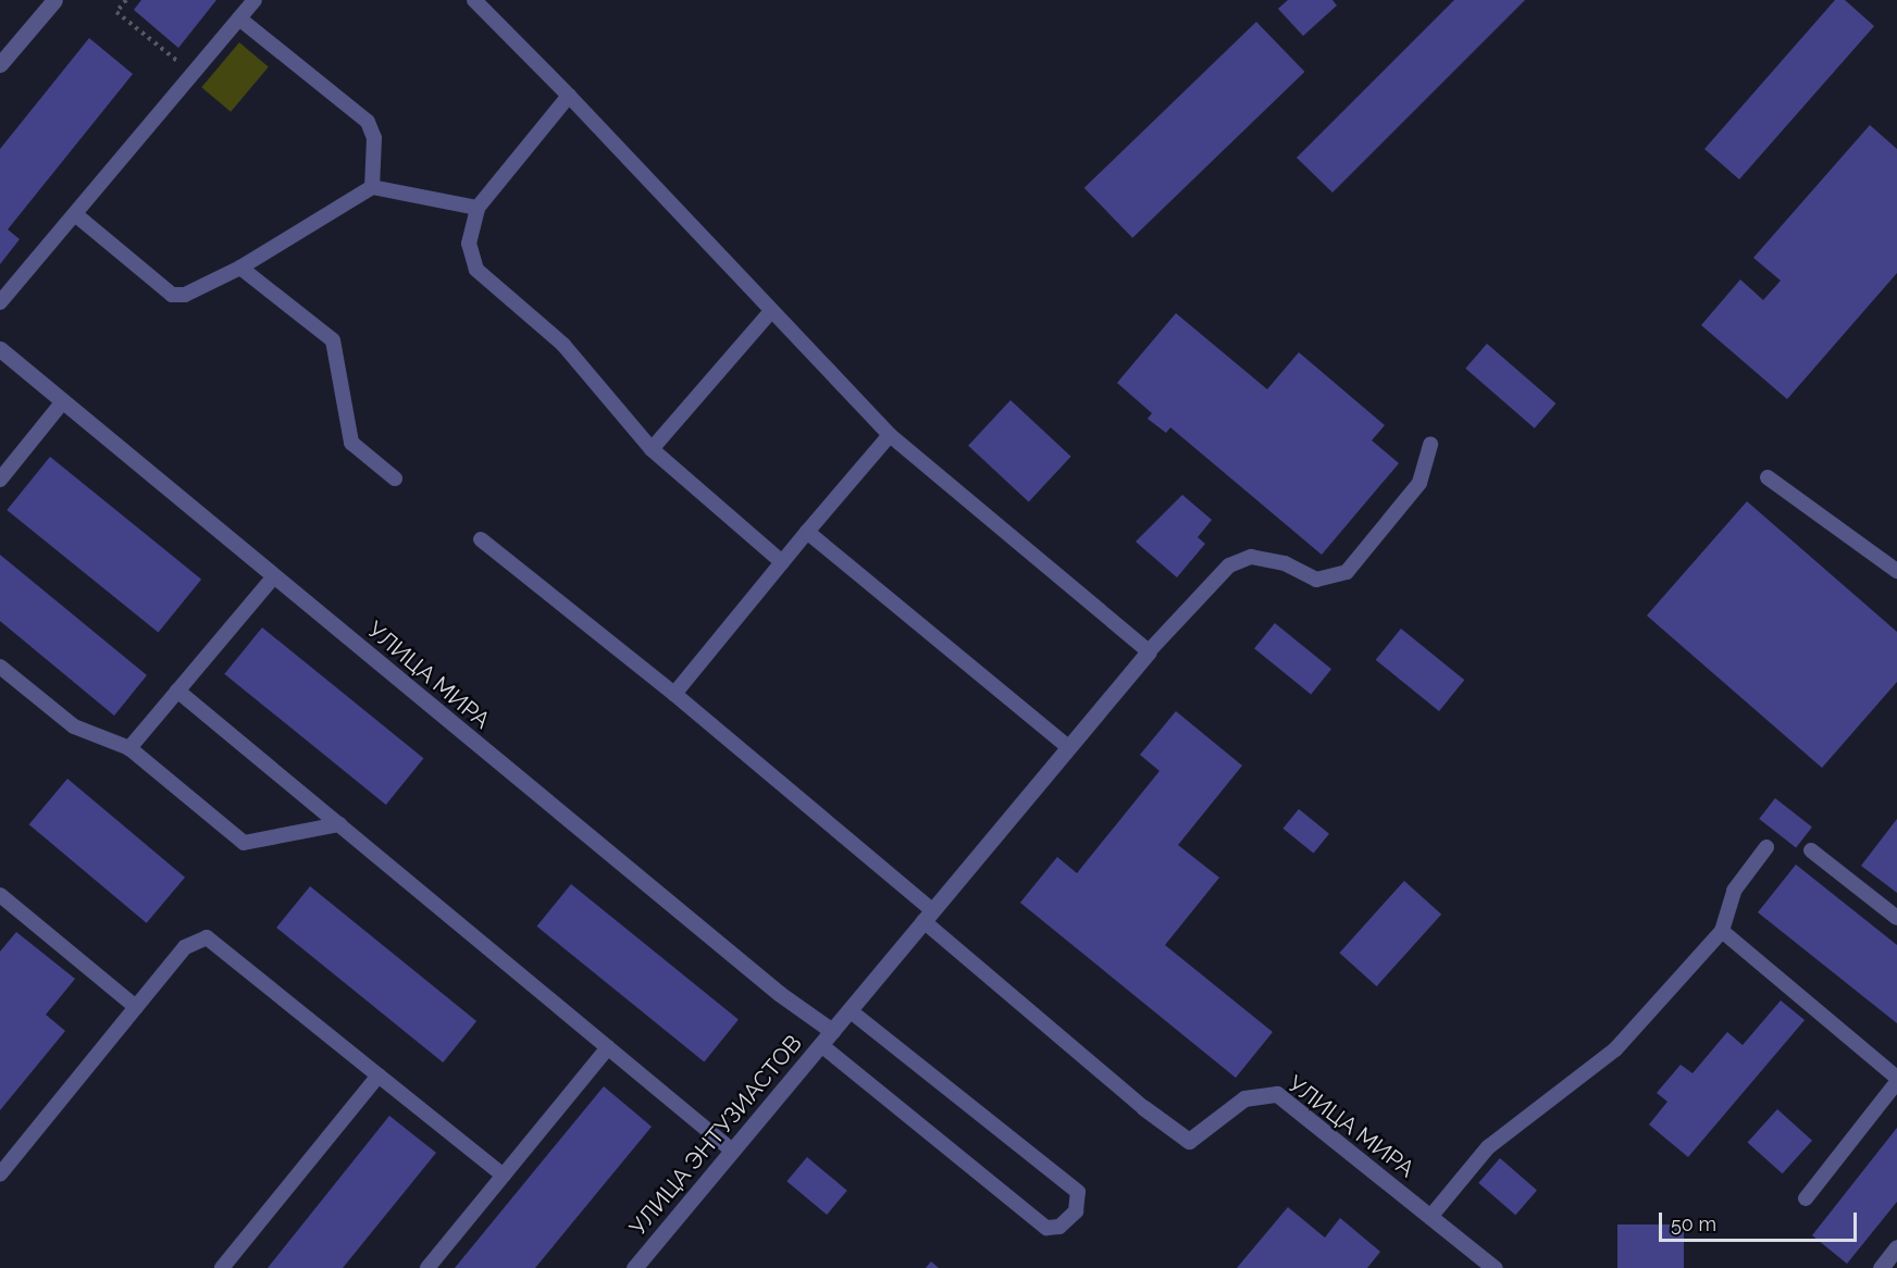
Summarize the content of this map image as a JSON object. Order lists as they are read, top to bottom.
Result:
{
  "streets": {
    "street": ["УЛИЦА МИРА", "УЛИЦА ЭНТУЗИАСТОВ"]
  },
  "crossings": [
    ["УЛИЦА МИРА", "УЛИЦА ЭНТУЗИАСТОВ"]
  ],
  "scale_bar": "50 m"
}
